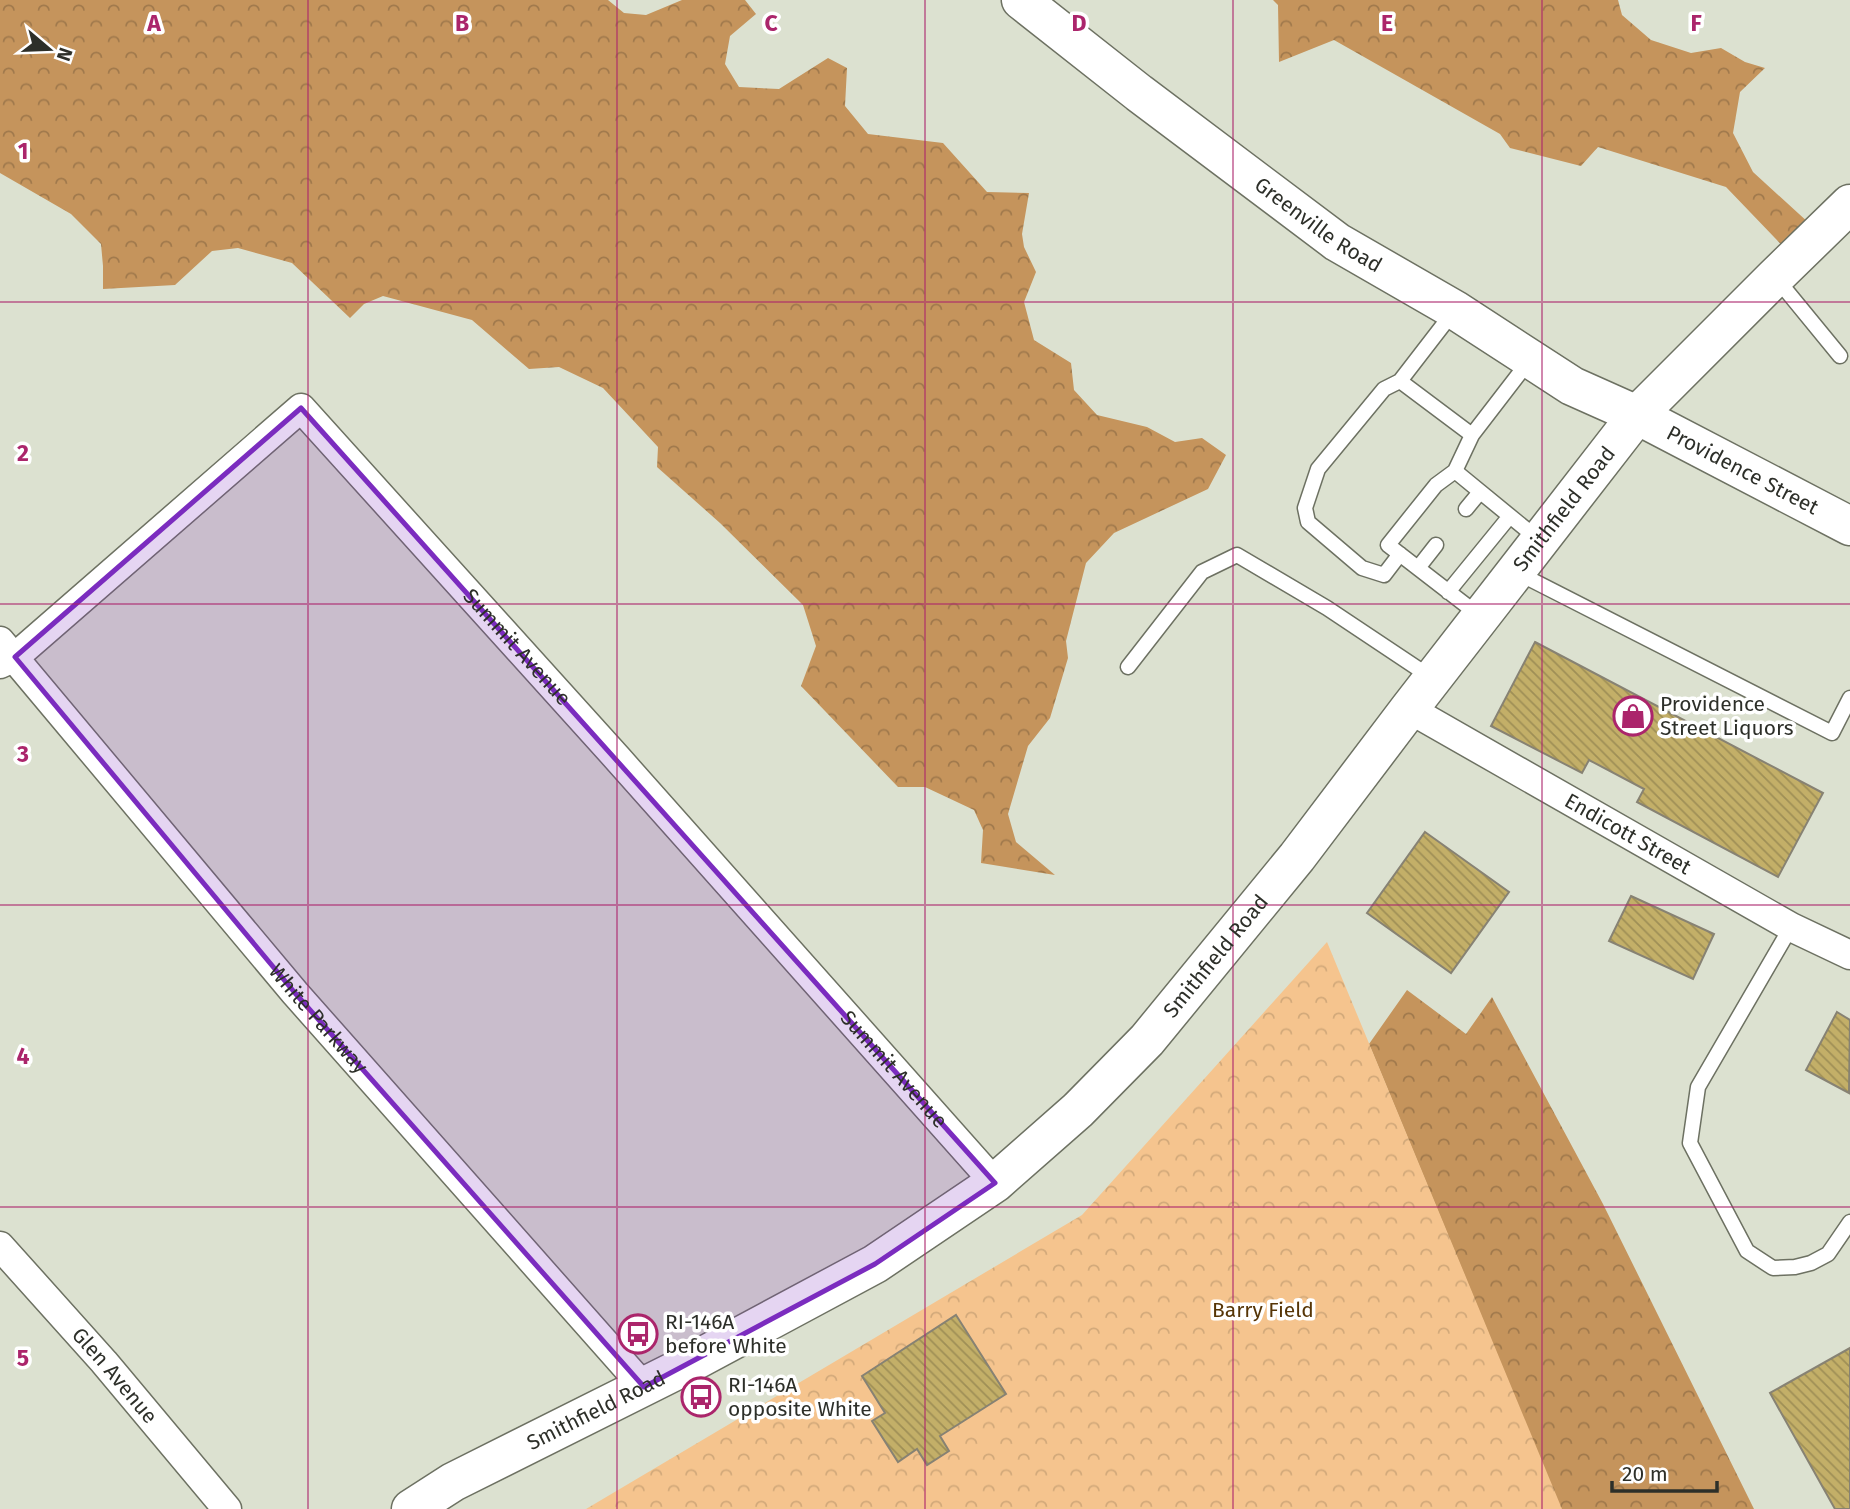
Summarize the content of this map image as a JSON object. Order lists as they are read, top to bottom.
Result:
{
  "streets": {
    "main road": ["Greenville Road", "Providence Street", "Smithfield Road"],
    "street": [
      "Summit Avenue",
      "Endicott Street",
      "White Parkway",
      "Glen Avenue"
    ]
  },
  "crossings": [
    ["Greenville Road", "Providence Street"],
    ["Greenville Road", "Smithfield Road"],
    ["Providence Street", "Smithfield Road"],
    ["Smithfield Road", "Summit Avenue"],
    ["Smithfield Road", "Endicott Street"],
    ["Smithfield Road", "White Parkway"],
    ["Summit Avenue", "White Parkway"]
  ],
  "parks": ["Barry Field"],
  "places": {
    "shop": ["Providence Street Liquors"],
    "bus stop": ["RI-146A before White", "RI-146A opposite White"]
  },
  "scale_bar": "20 m",
  "north": "right",
  "grid": {
    "columns": [
      "A",
      "B",
      "C",
      "D",
      "E",
      "F"
    ],
    "rows": [
      "1",
      "2",
      "3",
      "4",
      "5"
    ]
  }
}
